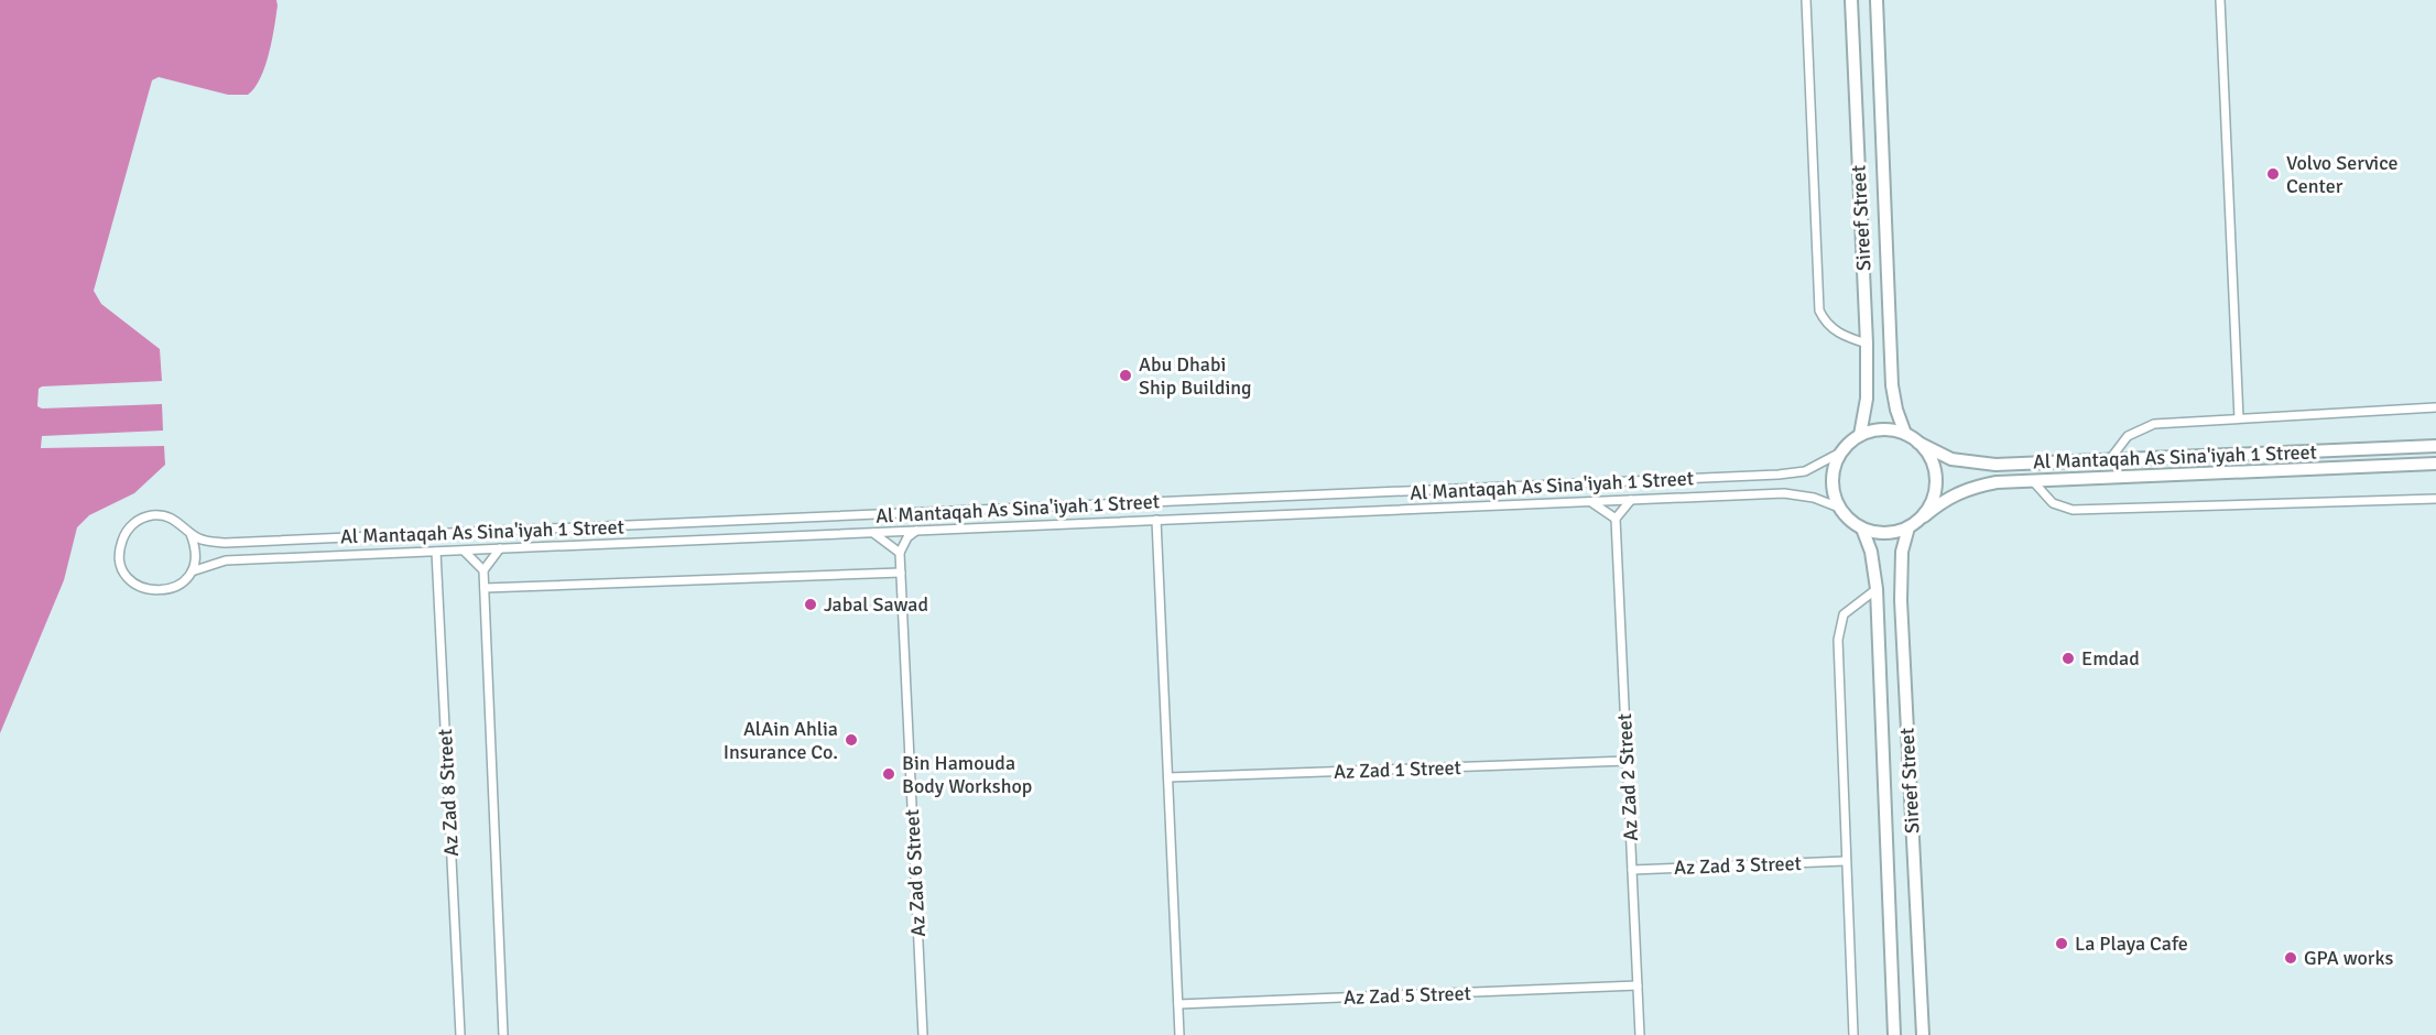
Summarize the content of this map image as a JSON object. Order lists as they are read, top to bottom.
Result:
{
  "streets": {
    "main road": ["Sireef Street", "Al Mantaqah As Sina'iyah 1 Street"],
    "street": [
      "Az Zad 1 Street",
      "Az Zad 2 Street",
      "Az Zad 8 Street",
      "Az Zad 3 Street",
      "Az Zad 6 Street",
      "Az Zad 5 Street"
    ]
  },
  "crossings": [
    ["Sireef Street", "Al Mantaqah As Sina'iyah 1 Street"],
    ["Al Mantaqah As Sina'iyah 1 Street", "Az Zad 8 Street"],
    ["Az Zad 1 Street", "Az Zad 2 Street"],
    ["Az Zad 2 Street", "Az Zad 3 Street"],
    ["Az Zad 2 Street", "Az Zad 5 Street"]
  ],
  "places": [
    "Volvo Service Center",
    "Abu Dhabi Ship Building",
    "Jabal Sawad",
    "Emdad",
    "AlAin Ahlia Insurance Co.",
    "Bin Hamouda Body Workshop",
    "La Playa Cafe",
    "GPA works"
  ]
}
